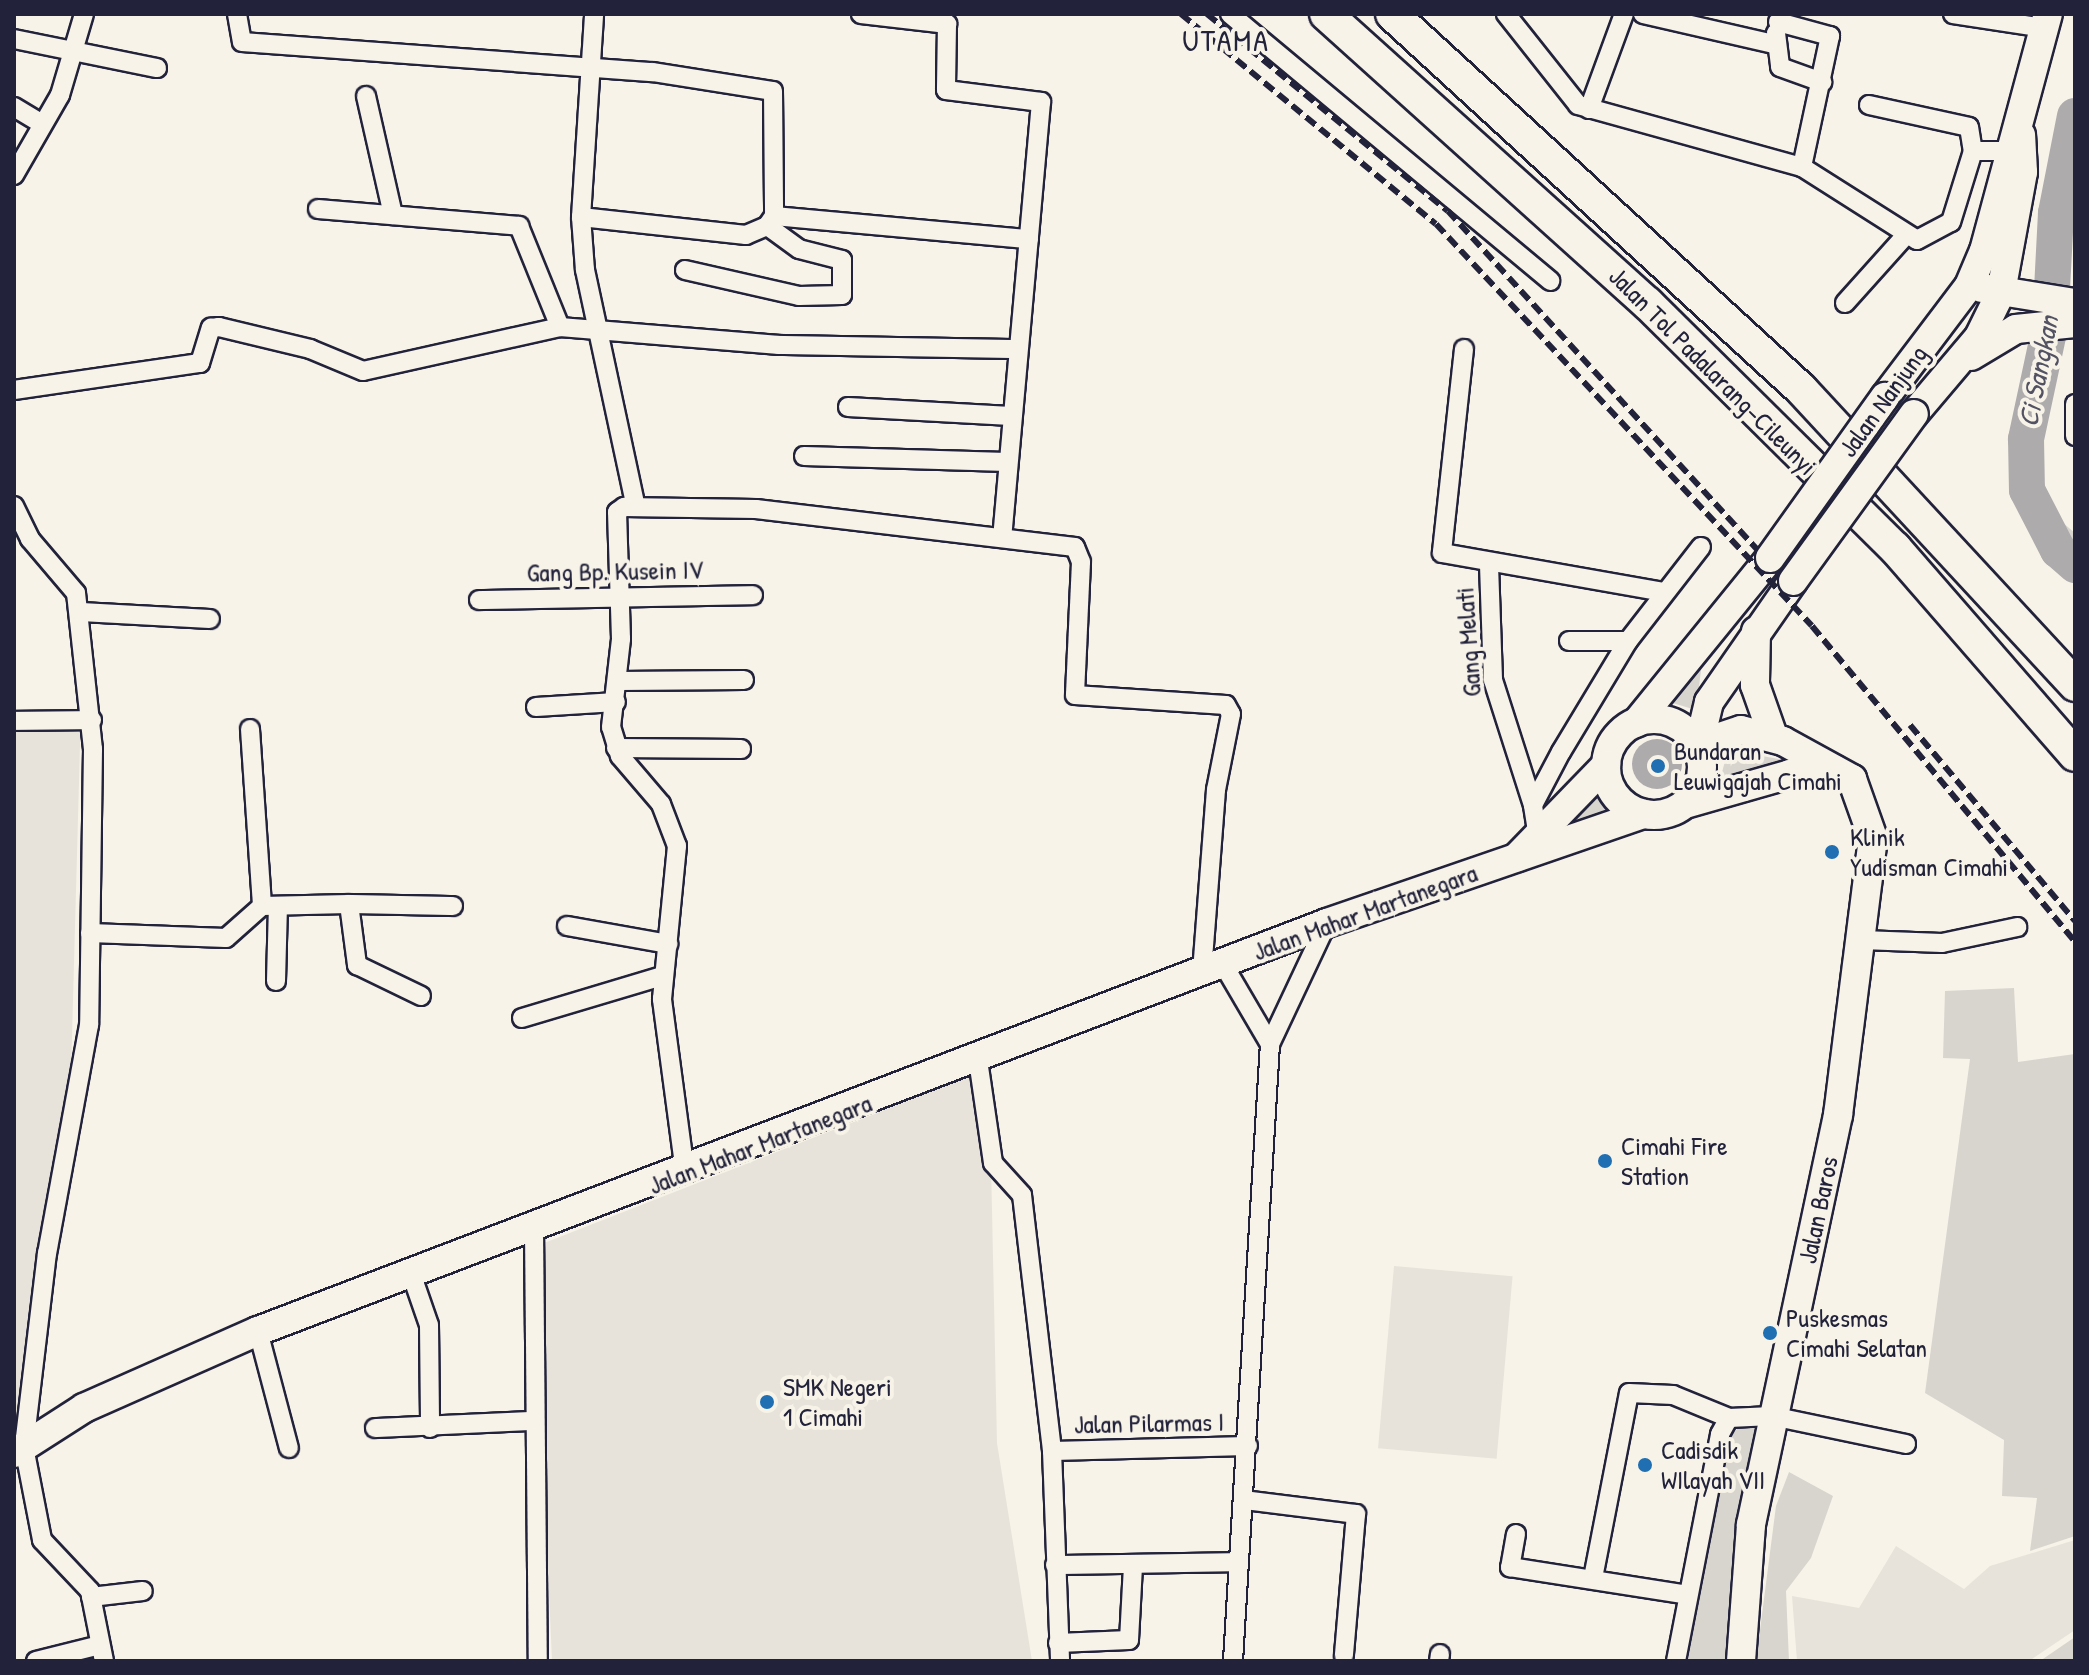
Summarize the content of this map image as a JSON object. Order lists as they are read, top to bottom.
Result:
{
  "streets": {
    "highway": ["Jalan Tol Padalarang–Cileunyi"],
    "main road": ["Jalan Nanjung", "Jalan Mahar Martanegara", "Jalan Baros"],
    "street": ["Gang Bp. Kusein IV", "Gang Melati", "Jalan Pilarmas I"]
  },
  "crossings": [
    ["Jalan Nanjung", "Jalan Mahar Martanegara"],
    ["Jalan Nanjung", "Jalan Baros"],
    ["Jalan Mahar Martanegara", "Jalan Baros"]
  ],
  "districts": ["UTAMA"],
  "water": ["Ci Sangkan"],
  "places": [
    "Bundaran Leuwigajah Cimahi",
    "Klinik Yudisman Cimahi",
    "Cimahi Fire Station",
    "Puskesmas Cimahi Selatan",
    "SMK Negeri 1 Cimahi",
    "Cadisdik WIlayah VII"
  ]
}
